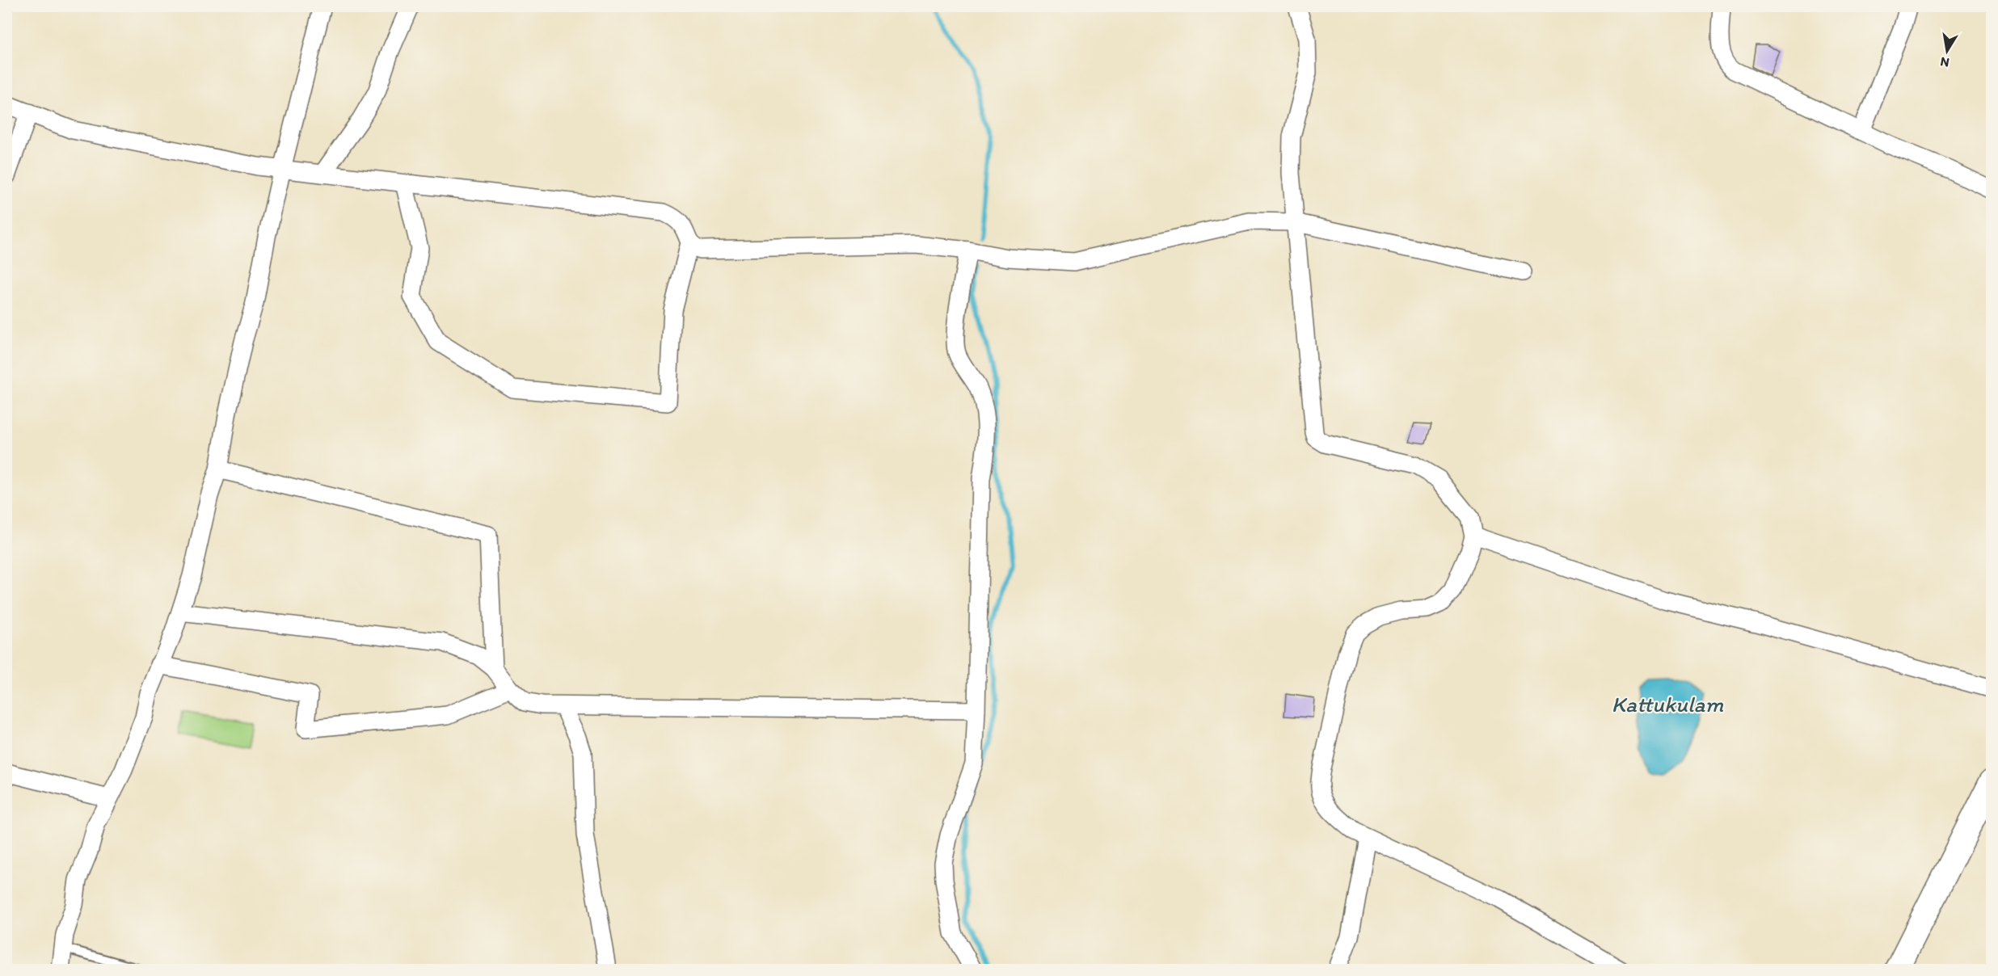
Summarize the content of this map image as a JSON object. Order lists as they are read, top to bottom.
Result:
{
  "water": ["Kattukulam"],
  "north": "bottom"
}
